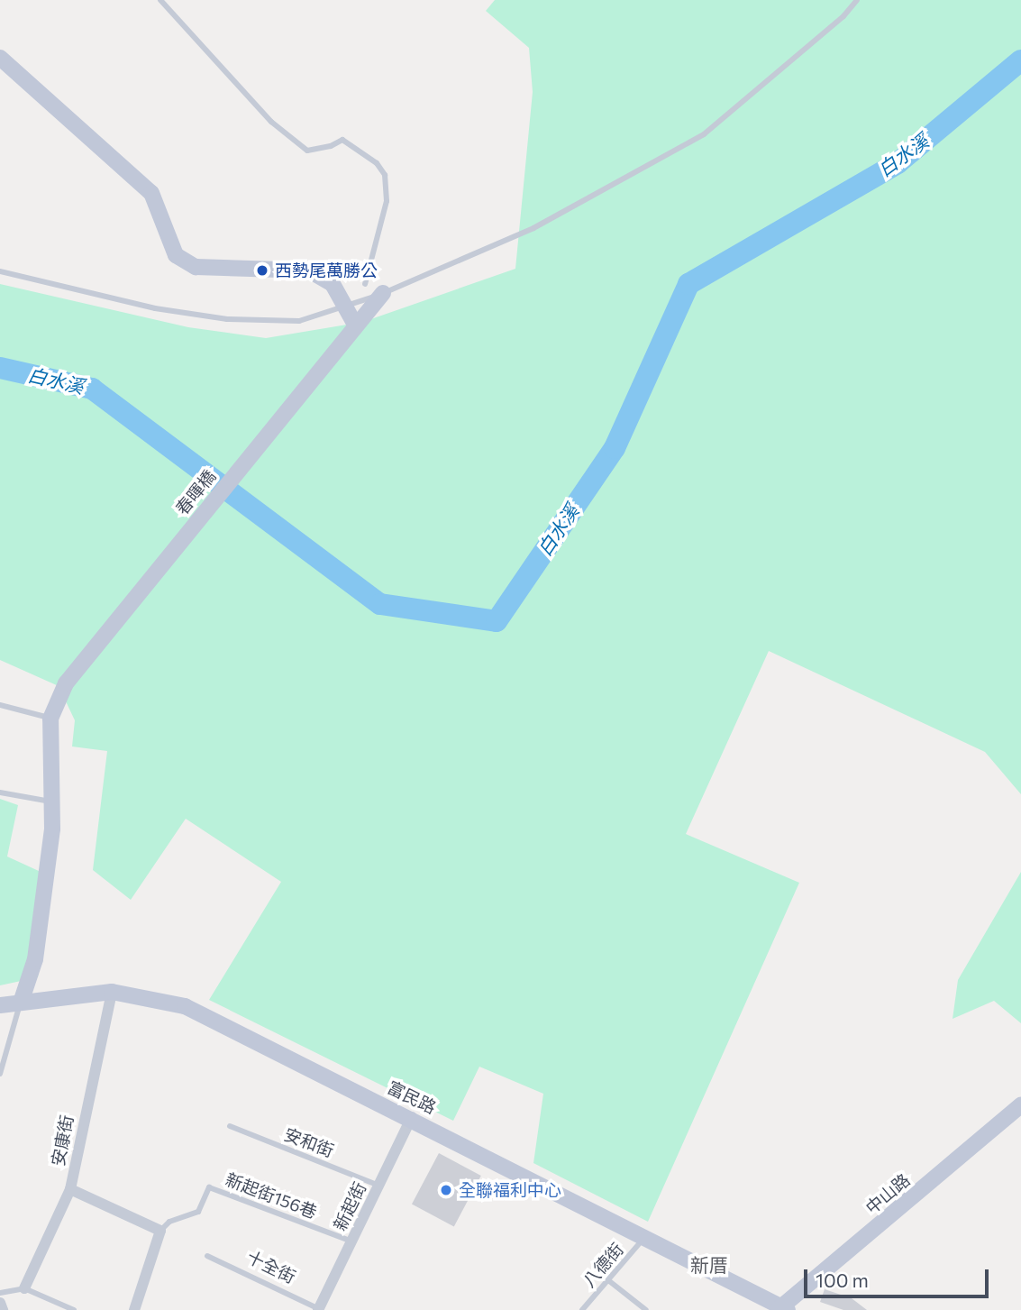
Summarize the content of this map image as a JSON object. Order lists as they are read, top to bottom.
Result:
{
  "streets": {
    "street": [
      "春暉橋",
      "富民路",
      "安康街",
      "中山路",
      "新起街"
    ],
    "lane": [
      "安和街",
      "新起街156巷",
      "八德街",
      "十全街"
    ]
  },
  "crossings": [
    ["富民路", "安康街"],
    ["富民路", "中山路"],
    ["富民路", "新起街"],
    ["富民路", "八德街"],
    ["安和街", "新起街"],
    ["新起街156巷", "新起街"],
    ["新起街", "十全街"]
  ],
  "districts": ["新厝"],
  "water": ["白水溪"],
  "places": ["西勢尾萬勝公", "全聯福利中心"],
  "scale_bar": "100 m"
}
